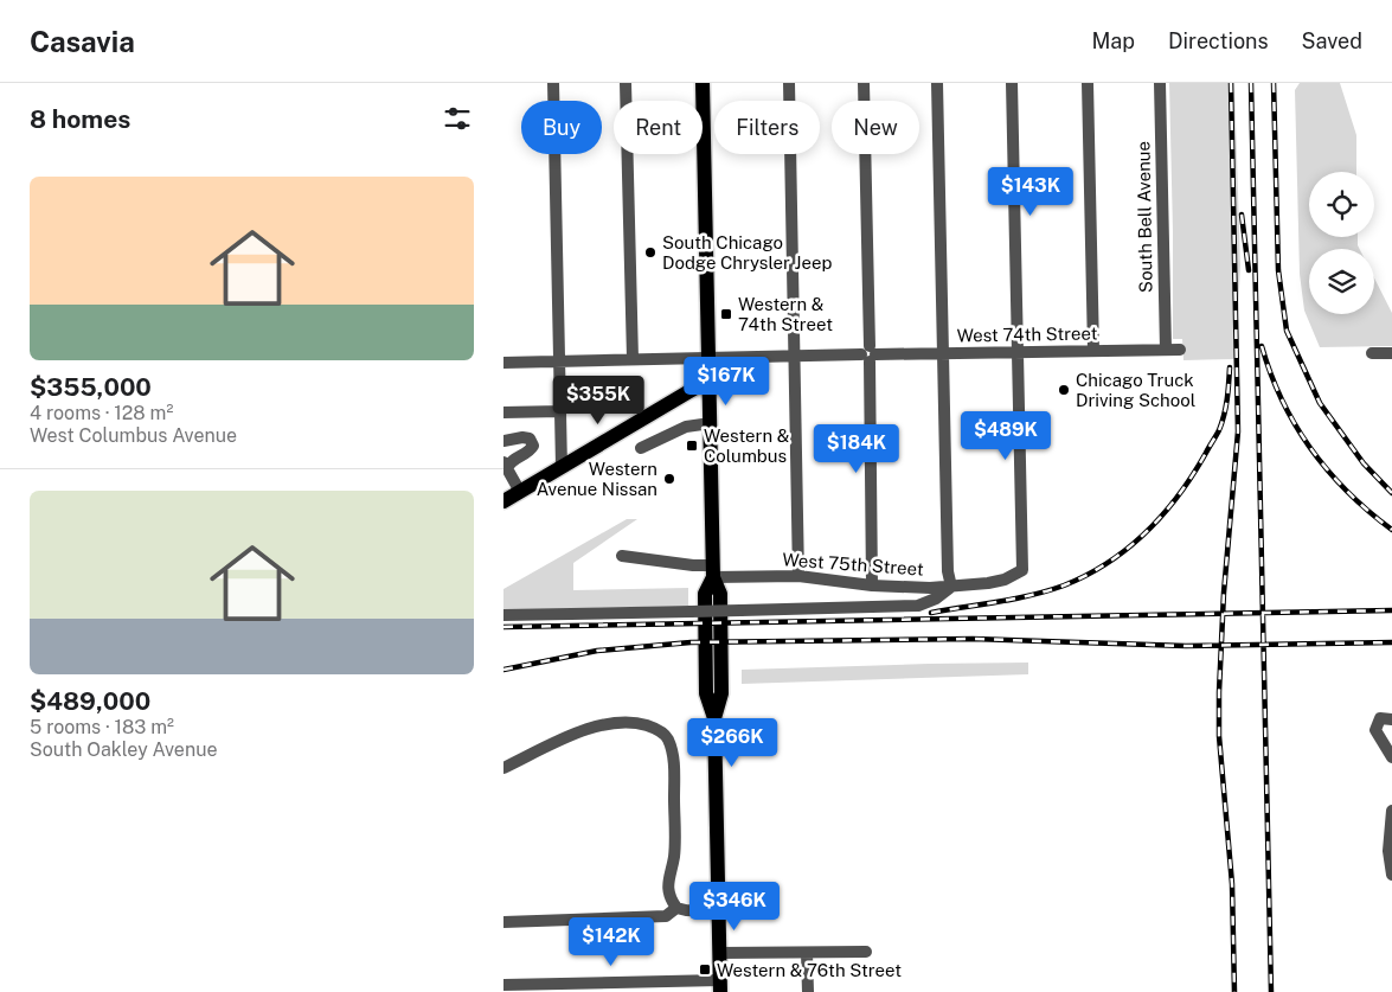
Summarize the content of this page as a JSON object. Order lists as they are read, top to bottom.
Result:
{
  "streets": {
    "street": ["South Bell Avenue", "West 74th Street", "West 75th Street"]
  },
  "crossings": [
    ["South Bell Avenue", "West 74th Street"],
    ["West 74th Street", "West 75th Street"]
  ],
  "places": {
    "other": ["South Chicago Dodge Chrysler Jeep", "Chicago Truck Driving School", "Western Avenue Nissan"],
    "transit": ["Western & 74th Street", "Western & Columbus", "Western & 76th Street"]
  },
  "page": {
    "header": "Casavia",
    "nav": ["Map", "Directions", "Saved"],
    "heading": "8 homes",
    "chip": [
      "Buy",
      "Rent",
      "Filters",
      "New"
    ],
    "list": [
      {
        "name": "$355,000",
        "note": "4 rooms · 128 m² · West Columbus Avenue"
      },
      {
        "name": "$489,000",
        "note": "5 rooms · 183 m² · South Oakley Avenue"
      }
    ],
    "price": [
      "$143K",
      "$167K",
      "$355K",
      "$489K",
      "$184K",
      "$266K",
      "$346K",
      "$142K"
    ]
  }
}
